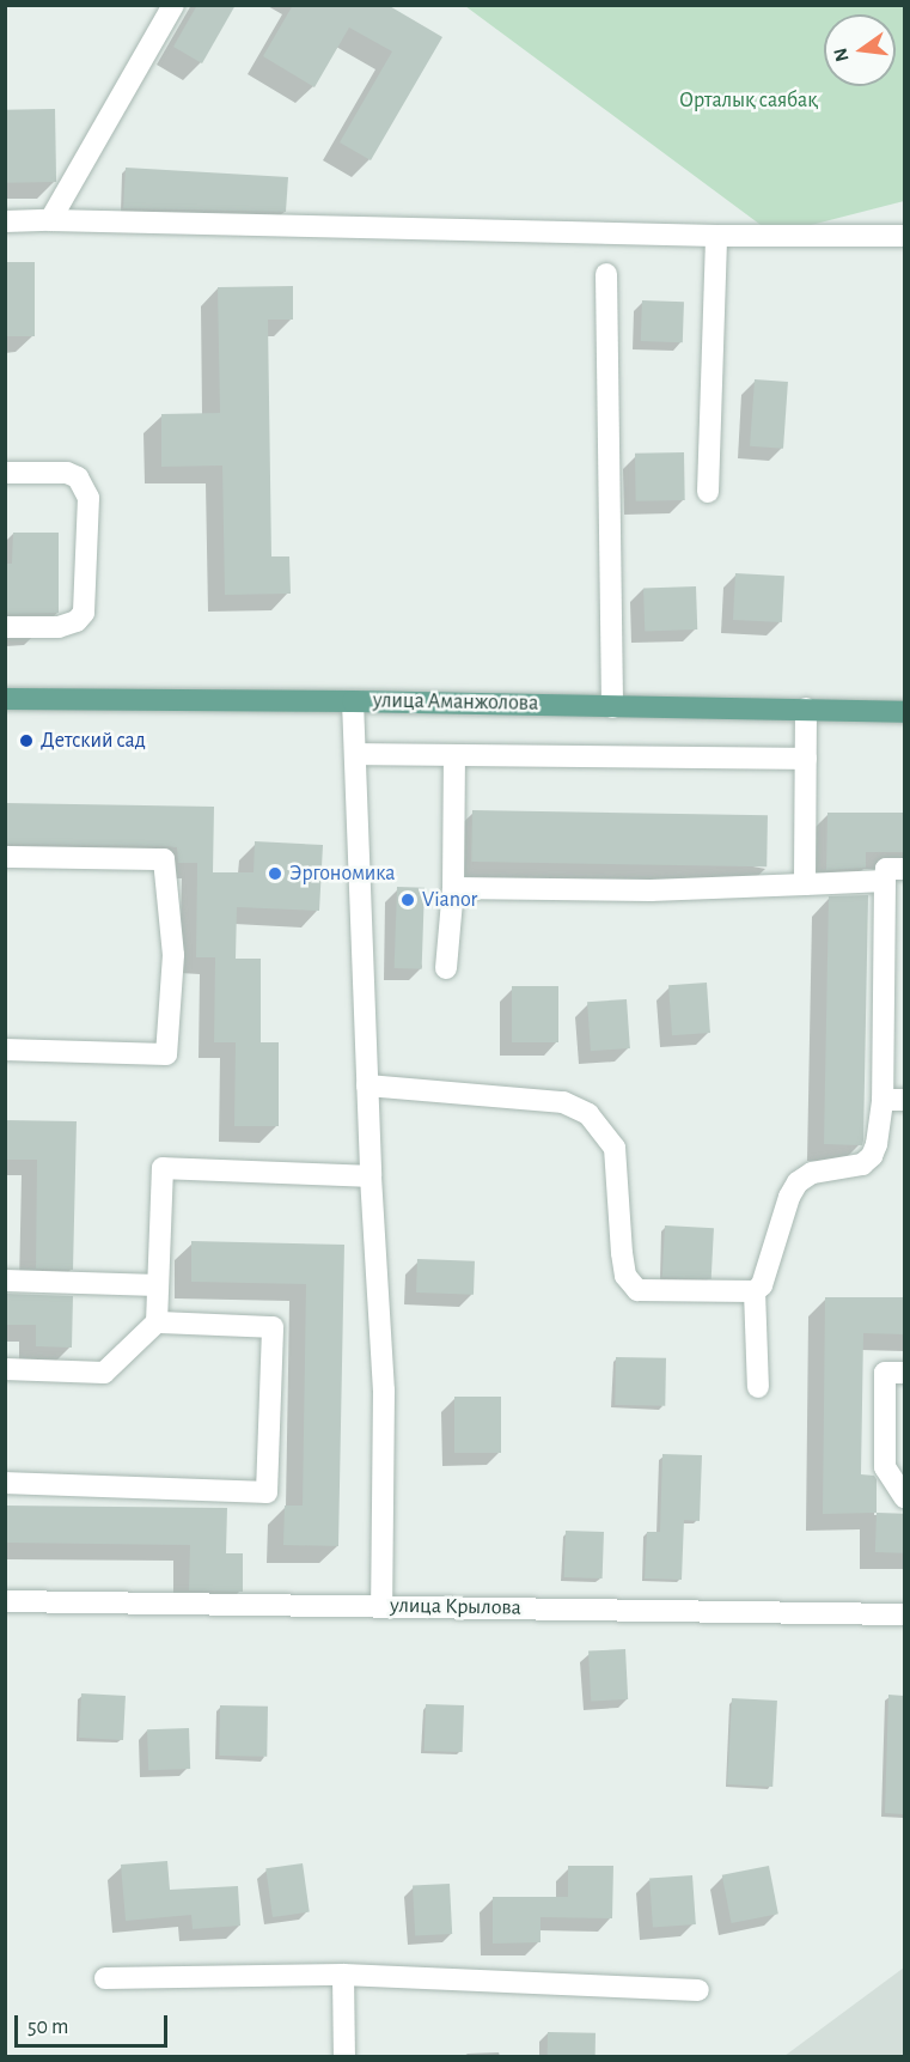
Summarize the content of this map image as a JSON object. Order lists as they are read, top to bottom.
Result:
{
  "streets": {
    "main road": ["улица Аманжолова"],
    "street": ["улица Крылова"]
  },
  "parks": ["Орталық саябақ"],
  "places": ["Детский сад", "Эргономика", "Vianor"],
  "scale_bar": "50 m",
  "north": "left"
}
